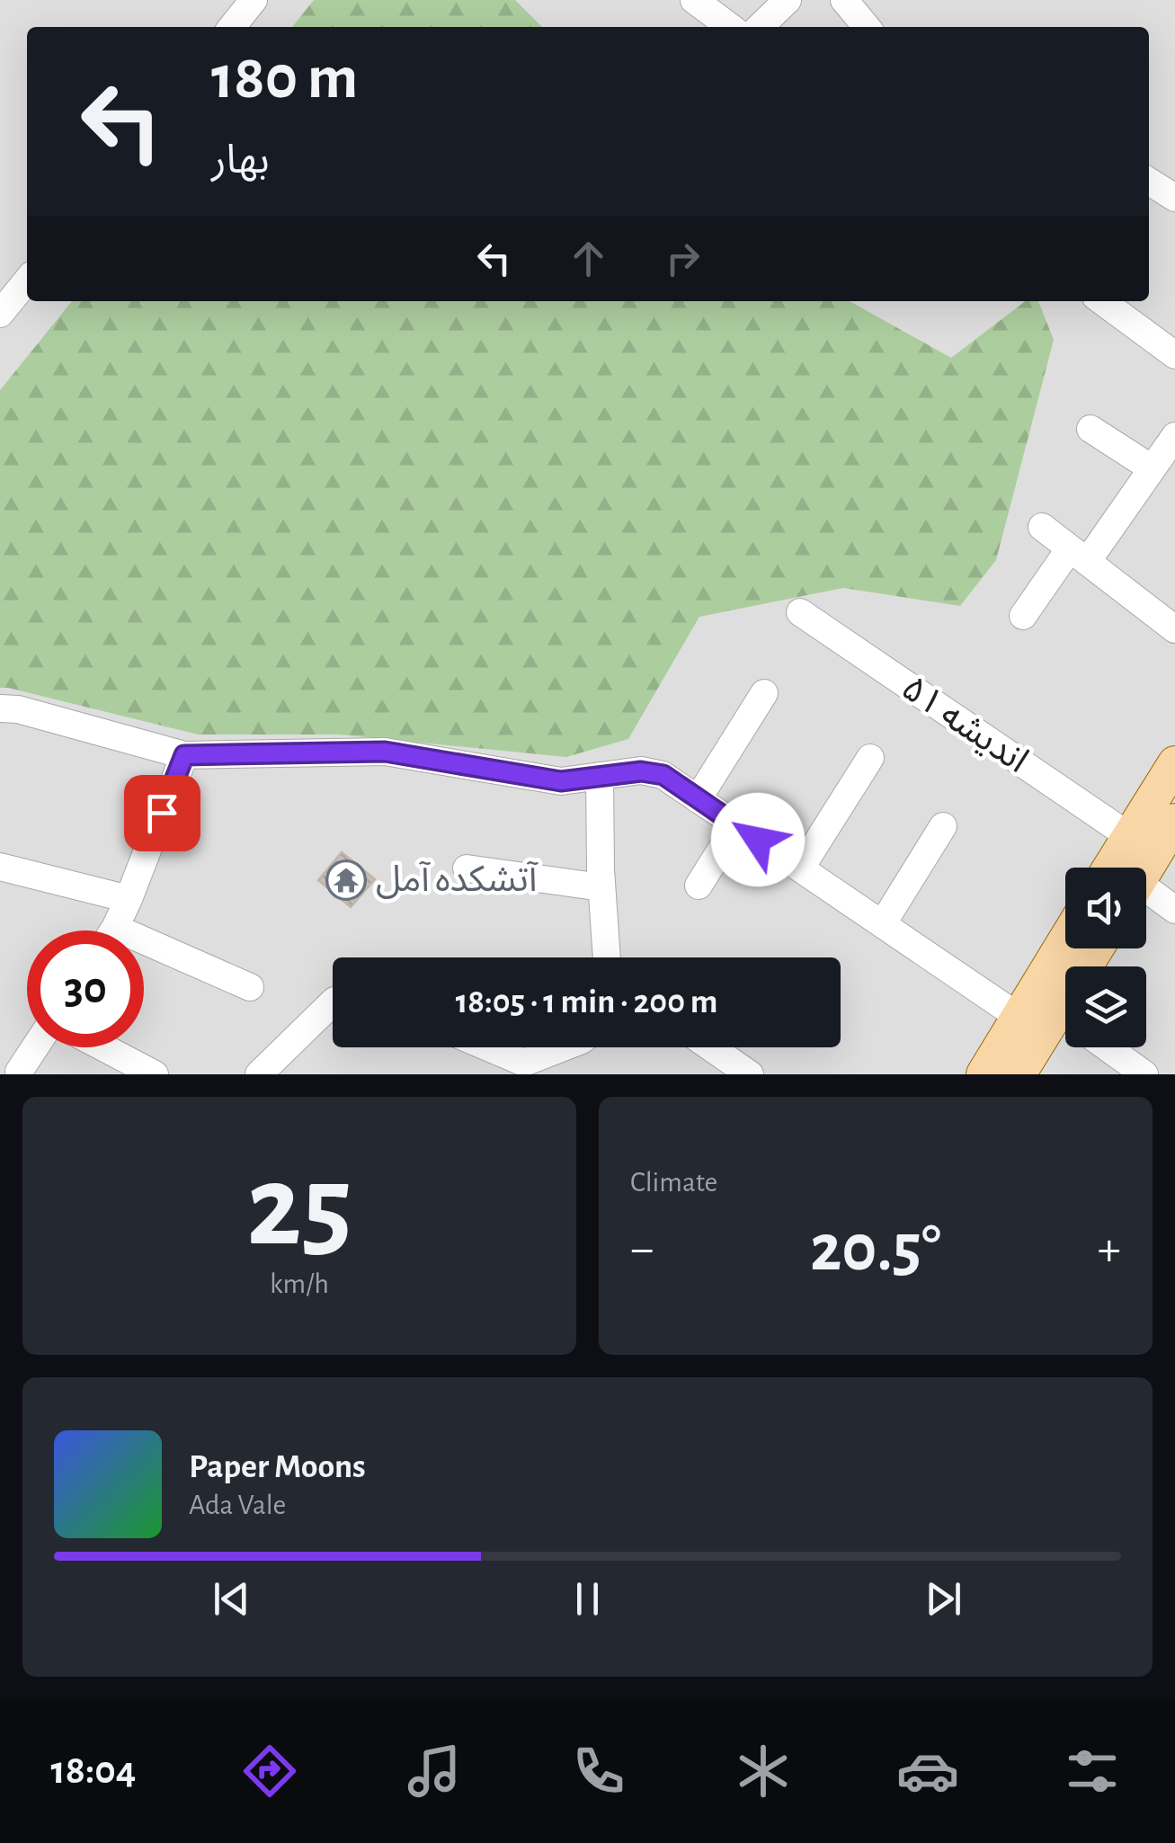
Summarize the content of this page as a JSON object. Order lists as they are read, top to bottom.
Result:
{
  "streets": {
    "street": ["اندیشه ۵۱"]
  },
  "places": {
    "temple": ["آتشکده آمل"]
  },
  "page": {
    "turn": ["180 m", "بهار"],
    "limit": "30",
    "trip": "18:05 · 1 min · 200 m",
    "tile": [
      ["25", "km/h"],
      "Climate"
    ],
    "heat": ["−", "20.5°", "+"],
    "song": ["Paper Moons", "Ada Vale"],
    "tabs": "18:04"
  }
}
